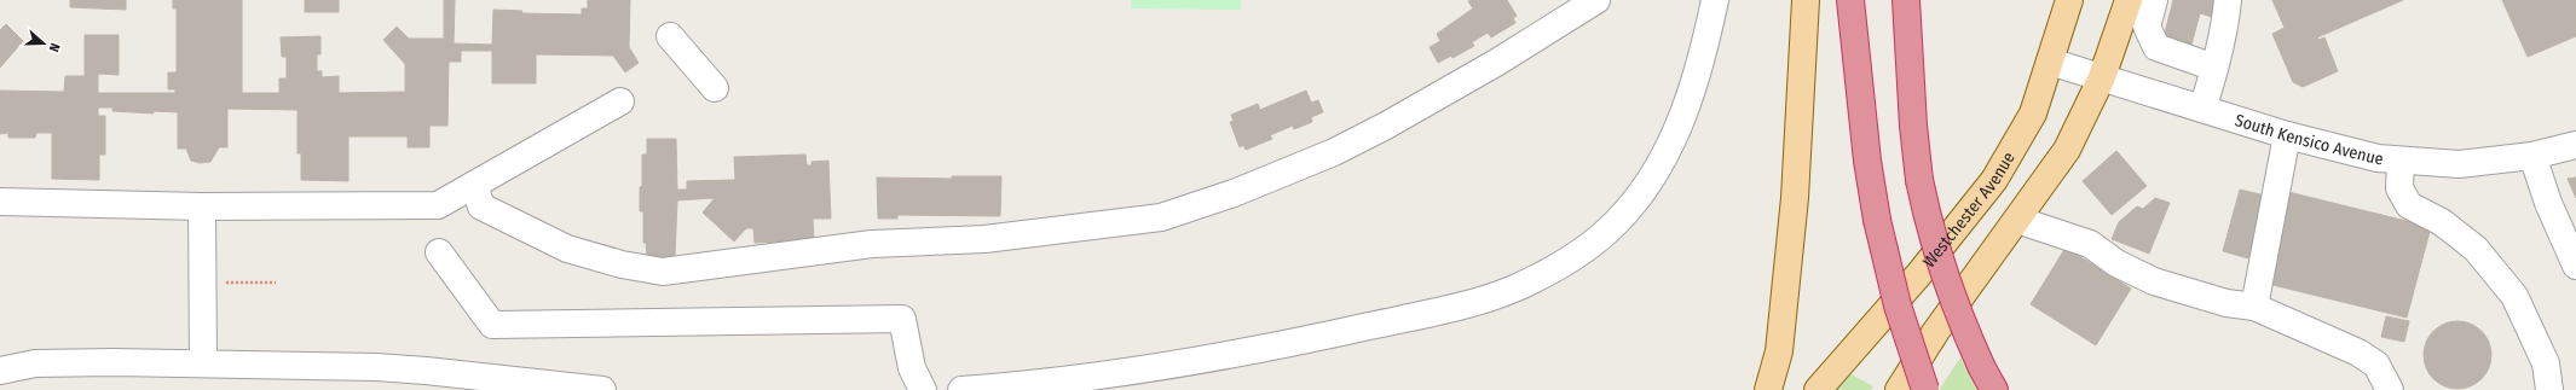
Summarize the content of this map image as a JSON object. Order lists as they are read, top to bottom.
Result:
{
  "streets": {
    "main road": ["Westchester Avenue"],
    "street": ["South Kensico Avenue"]
  },
  "crossings": [
    ["South Kensico Avenue", "Westchester Avenue"]
  ],
  "north": "right"
}
